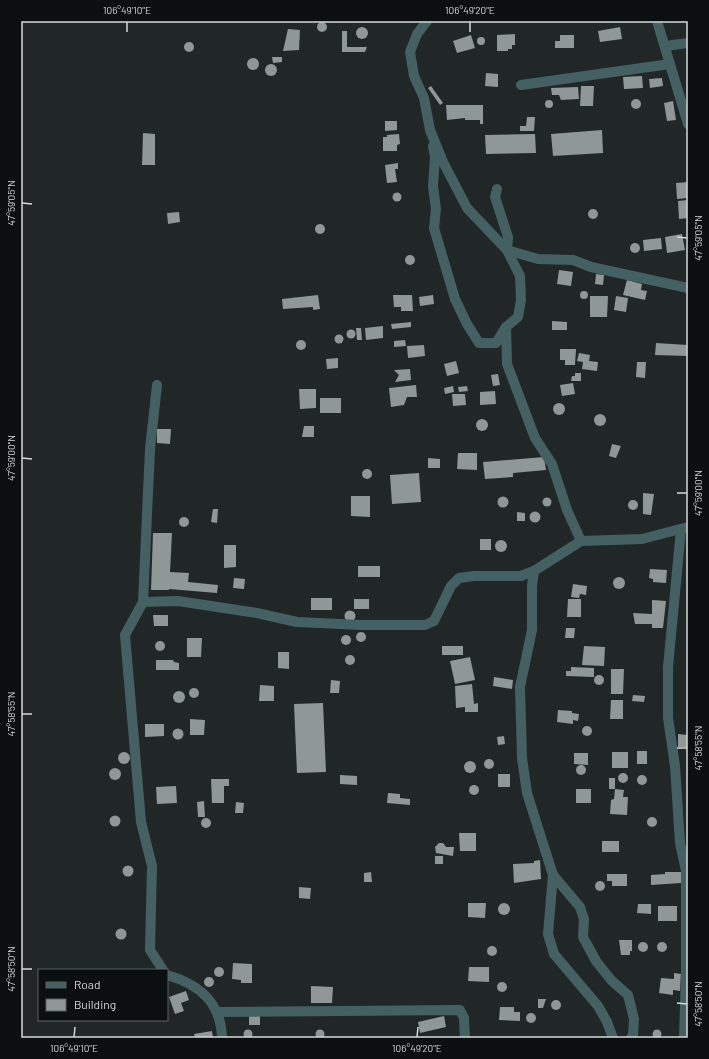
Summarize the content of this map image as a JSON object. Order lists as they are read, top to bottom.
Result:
{
  "legend": ["Road", "Building"],
  "coordinates": [
    "106°49'10\"E",
    "106°49'20\"E",
    "47°59'05\"N",
    "47°59'00\"N",
    "47°58'55\"N",
    "47°58'50\"N"
  ]
}
